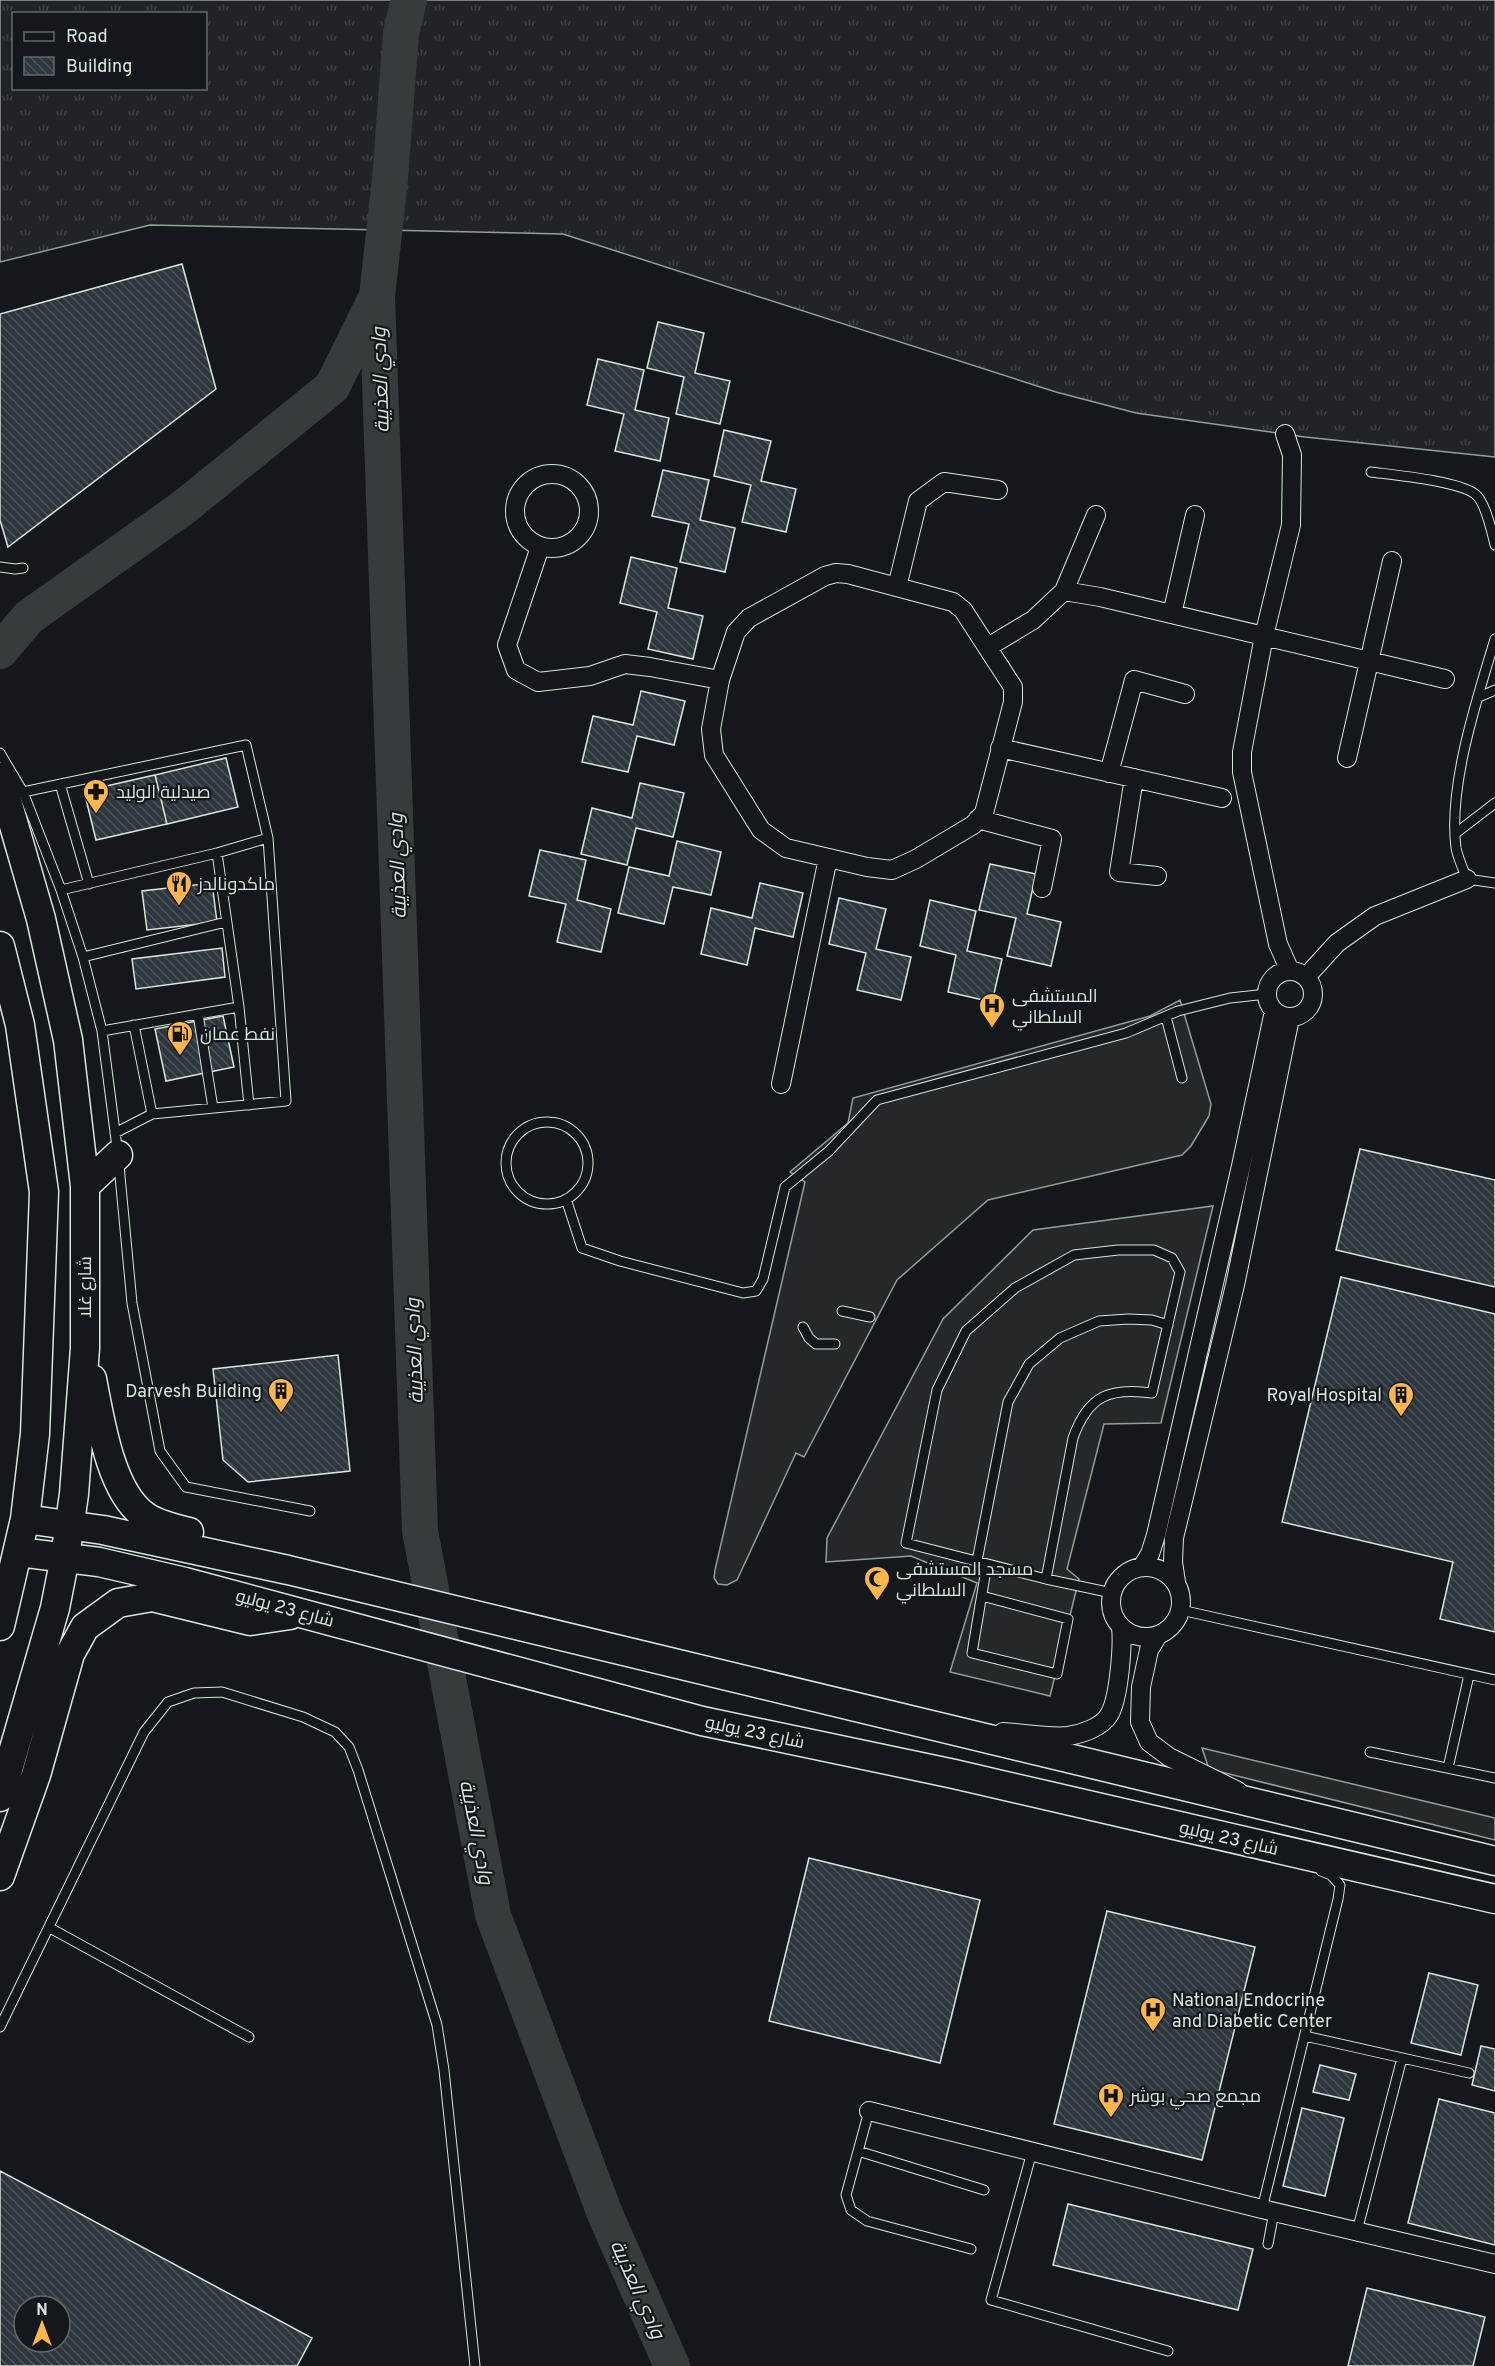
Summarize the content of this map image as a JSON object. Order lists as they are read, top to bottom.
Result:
{
  "streets": {
    "main road": ["شارع غلا", "شارع 23 يوليو"]
  },
  "crossings": [
    ["شارع غلا", "شارع 23 يوليو"]
  ],
  "water": ["وادي العذيبة"],
  "places": {
    "pharmacy": ["صيدلية الوليد"],
    "restaurant": ["ماكدونالدز"],
    "hospital": ["المستشفى السلطاني", "National Endocrine and Diabetic Center", "مجمع صحي بوشر"],
    "fuel station": ["نفط عمان"],
    "building": ["Darvesh Building", "Royal Hospital"],
    "mosque": ["مسجد المستشفى السلطاني"]
  },
  "legend": ["Road", "Building"],
  "north": "top"
}
